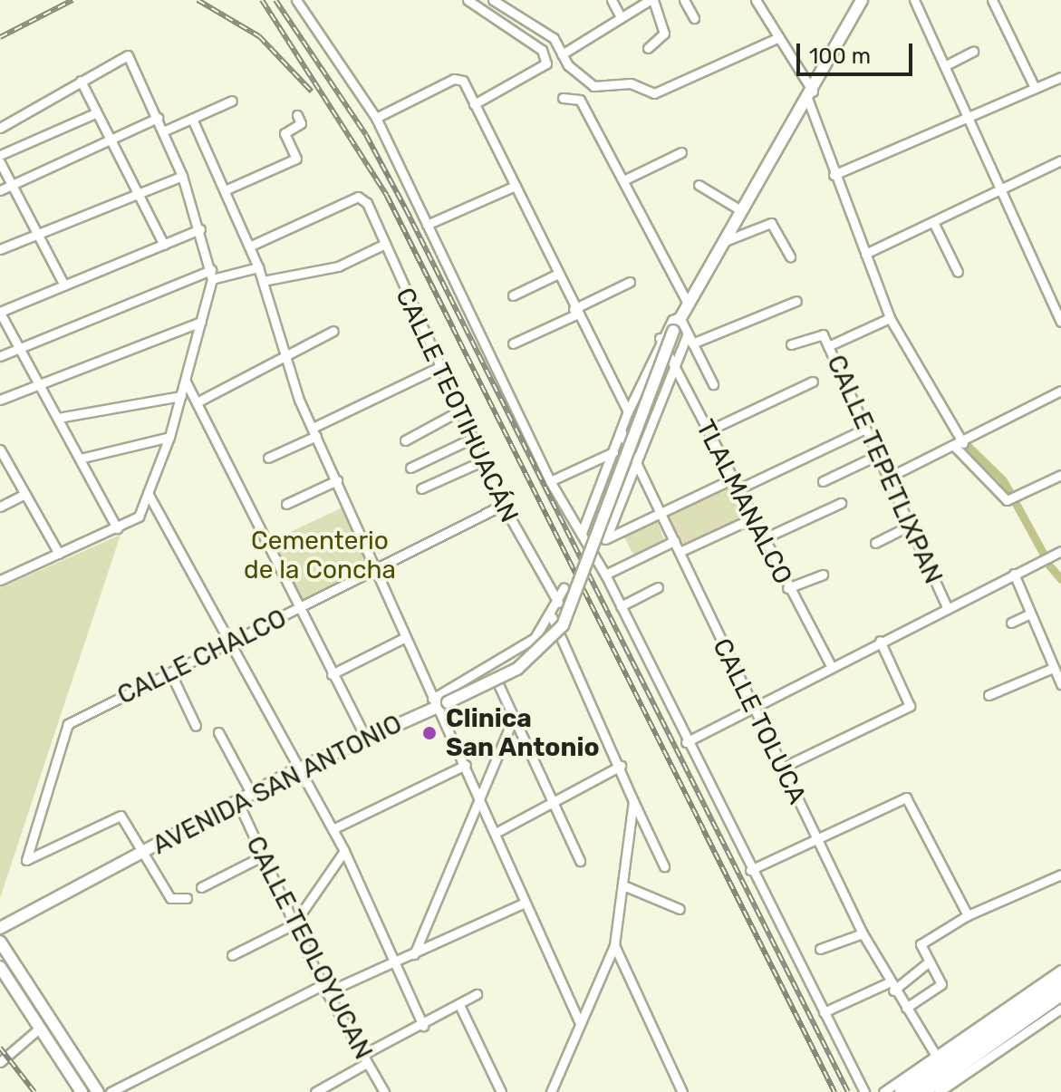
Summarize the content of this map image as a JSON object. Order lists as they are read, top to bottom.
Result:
{
  "streets": {
    "main road": ["AVENIDA SAN ANTONIO"],
    "street": [
      "CALLE TEOTIHUACÁN",
      "CALLE TEPETLIXPAN",
      "TLALMANALCO",
      "CALLE CHALCO",
      "CALLE TOLUCA",
      "CALLE TEOLOYUCAN"
    ]
  },
  "crossings": [
    ["CALLE TEOTIHUACÁN", "CALLE CHALCO"],
    ["CALLE TEOTIHUACÁN", "AVENIDA SAN ANTONIO"],
    ["TLALMANALCO", "AVENIDA SAN ANTONIO"],
    ["CALLE CHALCO", "AVENIDA SAN ANTONIO"],
    ["CALLE TOLUCA", "AVENIDA SAN ANTONIO"],
    ["AVENIDA SAN ANTONIO", "CALLE TEOLOYUCAN"]
  ],
  "parks": ["Cementerio de la Concha"],
  "places": ["Clinica San Antonio"],
  "scale_bar": "100 m"
}
